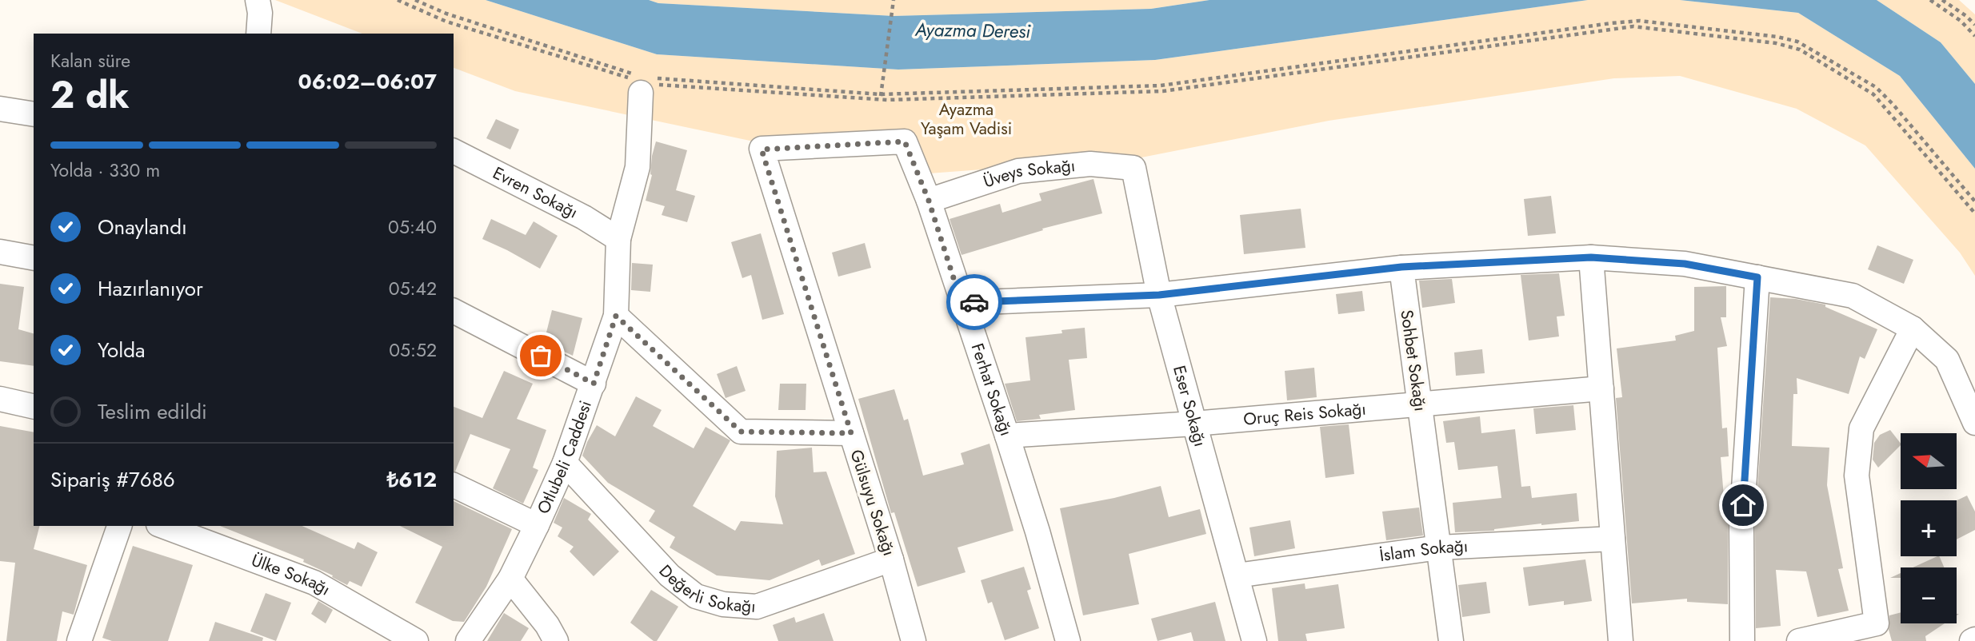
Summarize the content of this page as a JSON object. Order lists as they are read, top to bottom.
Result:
{
  "streets": {
    "street": [
      "Üveys Sokağı",
      "Evren Sokağı",
      "Sohbet Sokağı",
      "Ferhat Sokağı",
      "Eser Sokağı",
      "Oruç Reis Sokağı",
      "Otlubeli Caddesi",
      "Gülsuyu Sokağı",
      "İslam Sokağı",
      "Ülke Sokağı",
      "Değerli Sokağı"
    ]
  },
  "crossings": [
    ["Üveys Sokağı", "Ferhat Sokağı"],
    ["Üveys Sokağı", "Eser Sokağı"],
    ["Evren Sokağı", "Otlubeli Caddesi"],
    ["Sohbet Sokağı", "Oruç Reis Sokağı"],
    ["Sohbet Sokağı", "İslam Sokağı"],
    ["Ferhat Sokağı", "Oruç Reis Sokağı"],
    ["Ferhat Sokağı", "Gülsuyu Sokağı"],
    ["Eser Sokağı", "Oruç Reis Sokağı"],
    ["Eser Sokağı", "İslam Sokağı"],
    ["Otlubeli Caddesi", "Değerli Sokağı"],
    ["Gülsuyu Sokağı", "Değerli Sokağı"]
  ],
  "water": ["Ayazma Deresi"],
  "parks": ["Ayazma Yaşam Vadisi"],
  "north": "left",
  "page": {
    "heading": ["2 dk", "Kalan süre", "06:02–06:07"],
    "panel": ["Sipariş #7686", "₺612"],
    "bar": "Yolda · 330 m",
    "list": [
      ["Onaylandı", "05:40"],
      ["Hazırlanıyor", "05:42"],
      ["Yolda", "05:52"],
      "Teslim edildi"
    ],
    "map_buttons": ["+", "−"]
  }
}
